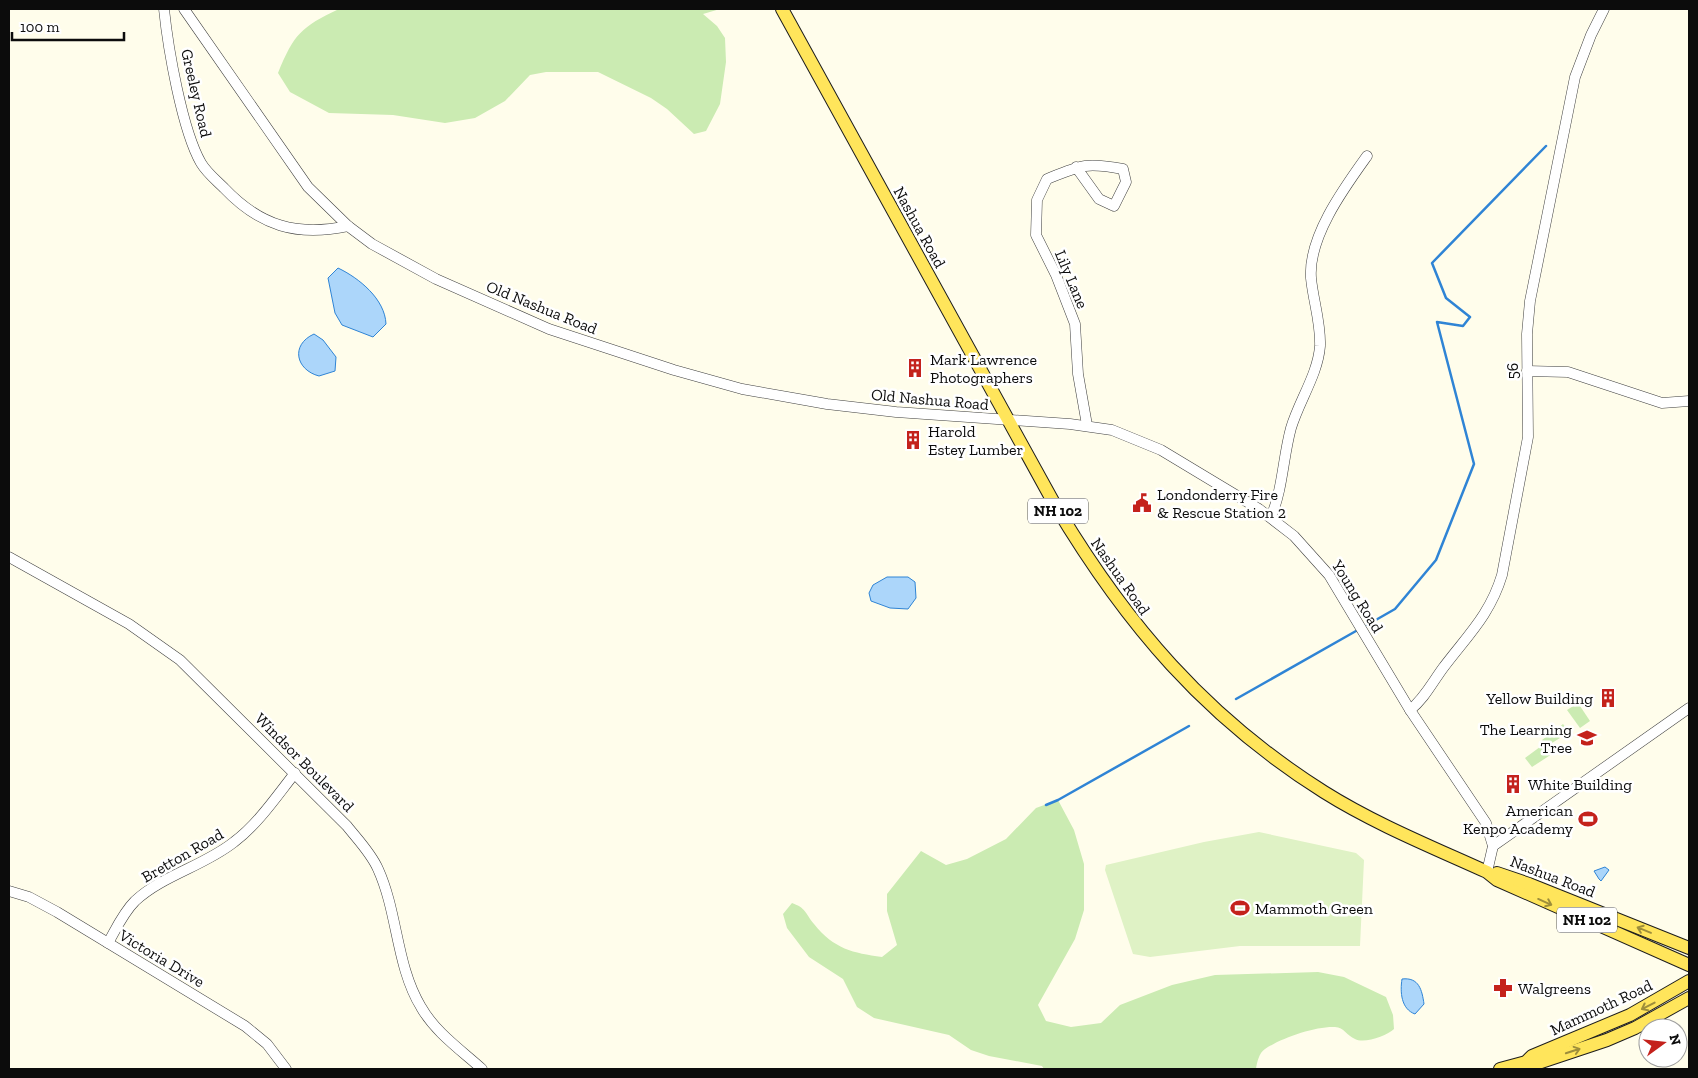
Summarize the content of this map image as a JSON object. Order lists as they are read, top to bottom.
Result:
{
  "streets": {
    "main road": ["Nashua Road", "NH 102", "Mammoth Road"],
    "street": [
      "Greeley Road",
      "Lily Lane",
      "Old Nashua Road",
      "56",
      "Young Road",
      "Windsor Boulevard",
      "Bretton Road",
      "Victoria Drive"
    ]
  },
  "crossings": [
    ["Greeley Road", "Old Nashua Road"],
    ["Nashua Road", "Old Nashua Road"],
    ["Nashua Road", "Young Road"],
    ["Lily Lane", "Young Road"],
    ["Old Nashua Road", "Young Road"],
    ["56", "Young Road"],
    ["Windsor Boulevard", "Bretton Road"],
    ["Bretton Road", "Victoria Drive"]
  ],
  "places": {
    "building": [
      "Mark Lawrence Photographers",
      "Harold Estey Lumber",
      "Yellow Building",
      "White Building"
    ],
    "public building": ["Londonderry Fire & Rescue Station 2"],
    "school or university": ["The Learning Tree"],
    "sports": ["American Kenpo Academy", "Mammoth Green"],
    "pharmacy": ["Walgreens"]
  },
  "scale_bar": "100 m",
  "north": "right"
}
